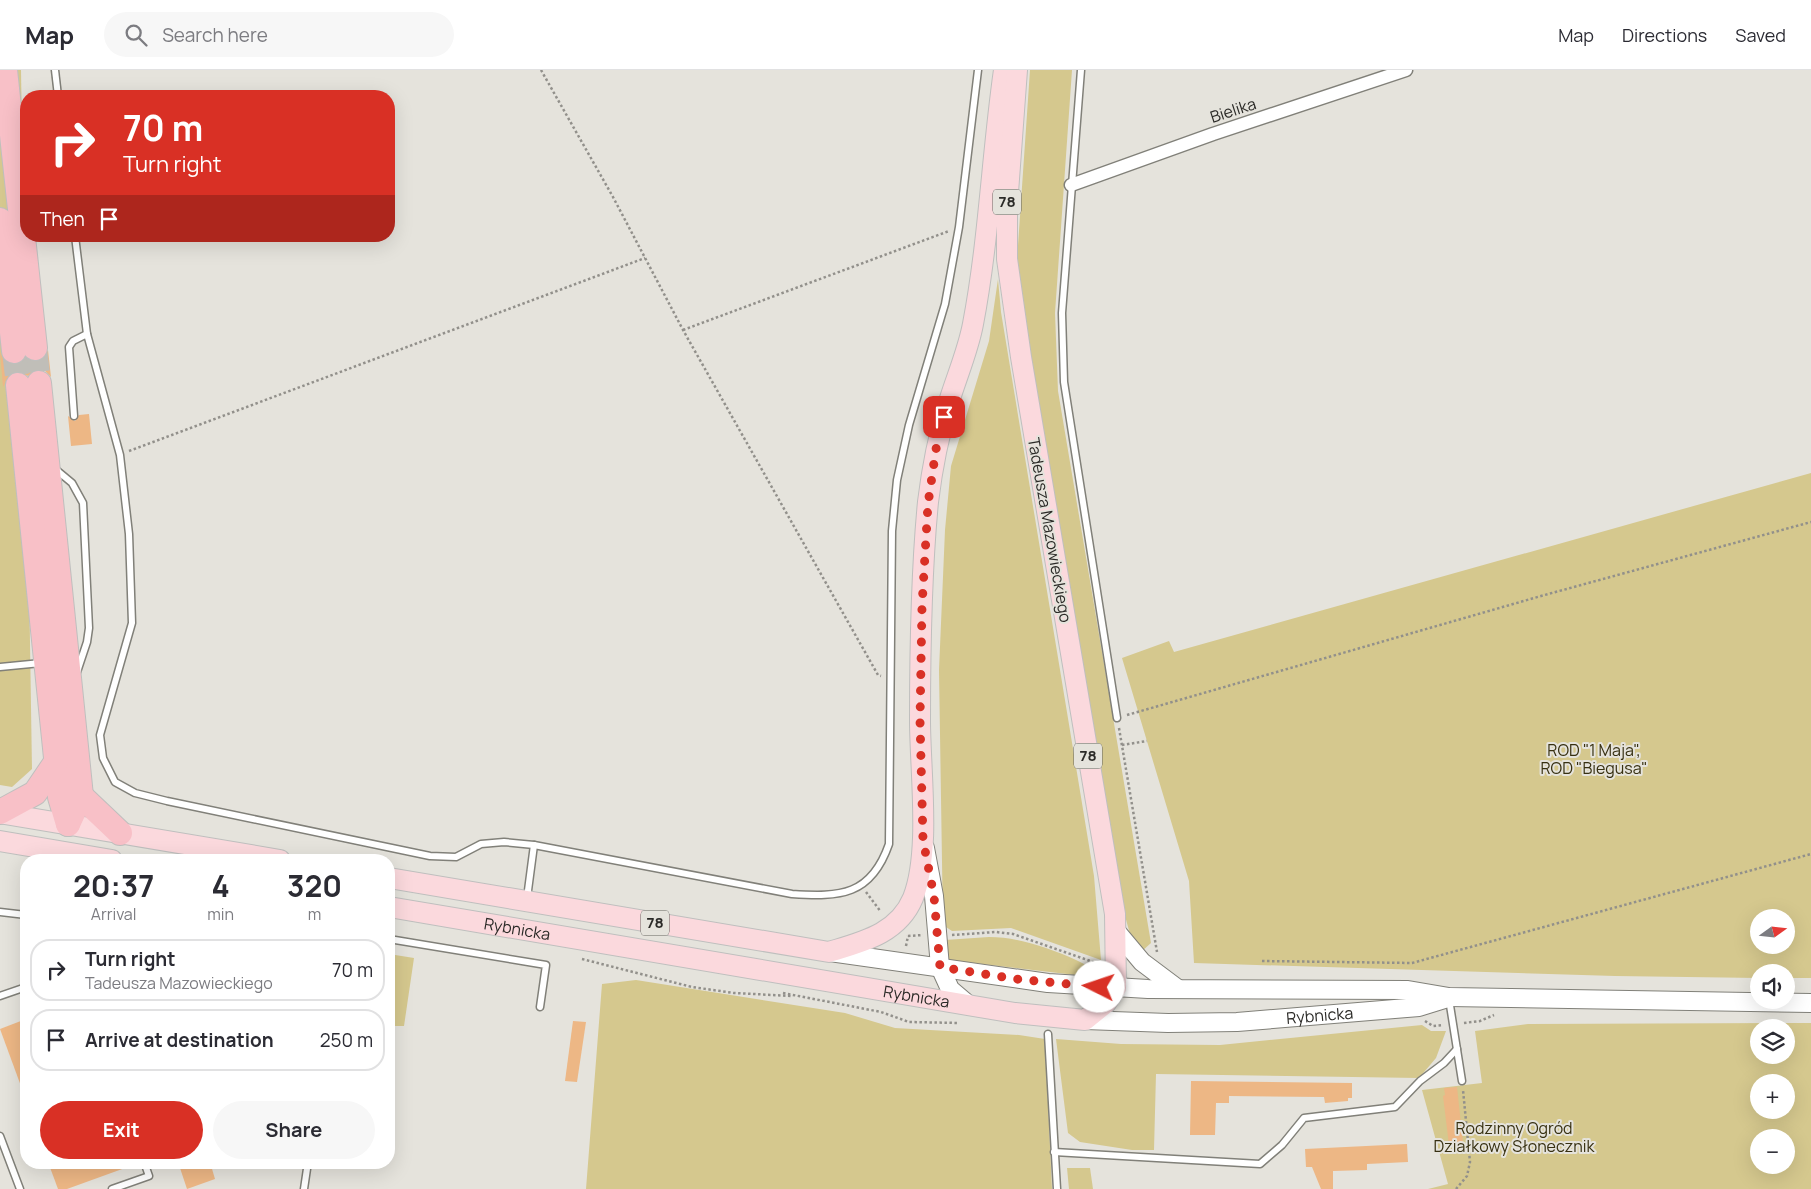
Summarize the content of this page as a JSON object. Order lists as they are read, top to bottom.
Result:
{
  "streets": {
    "main road": ["78", "Tadeusza Mazowieckiego", "Rybnicka"],
    "street": ["Bielika"]
  },
  "crossings": [
    ["78", "Rybnicka"],
    ["Tadeusza Mazowieckiego", "Rybnicka"]
  ],
  "parks": ["ROD \"1 Maja\", ROD \"Biegusa\"", "Rodzinny Ogród Działkowy Słonecznik"],
  "north": "right",
  "page": {
    "header": "Map",
    "search": "Search here",
    "nav": ["Map", "Directions", "Saved"],
    "turn": ["70 m", "Turn right"],
    "then": "Then",
    "eta": [
      "20:37",
      "Arrival",
      "4",
      "min",
      "320",
      "m"
    ],
    "map_buttons": ["+", "−"],
    "list": [
      {
        "name": "Turn right",
        "note": "Tadeusza Mazowieckiego",
        "value": "70 m"
      },
      {
        "name": "Arrive at destination",
        "value": "250 m"
      }
    ],
    "buttons": ["Exit", "Share"]
  }
}
